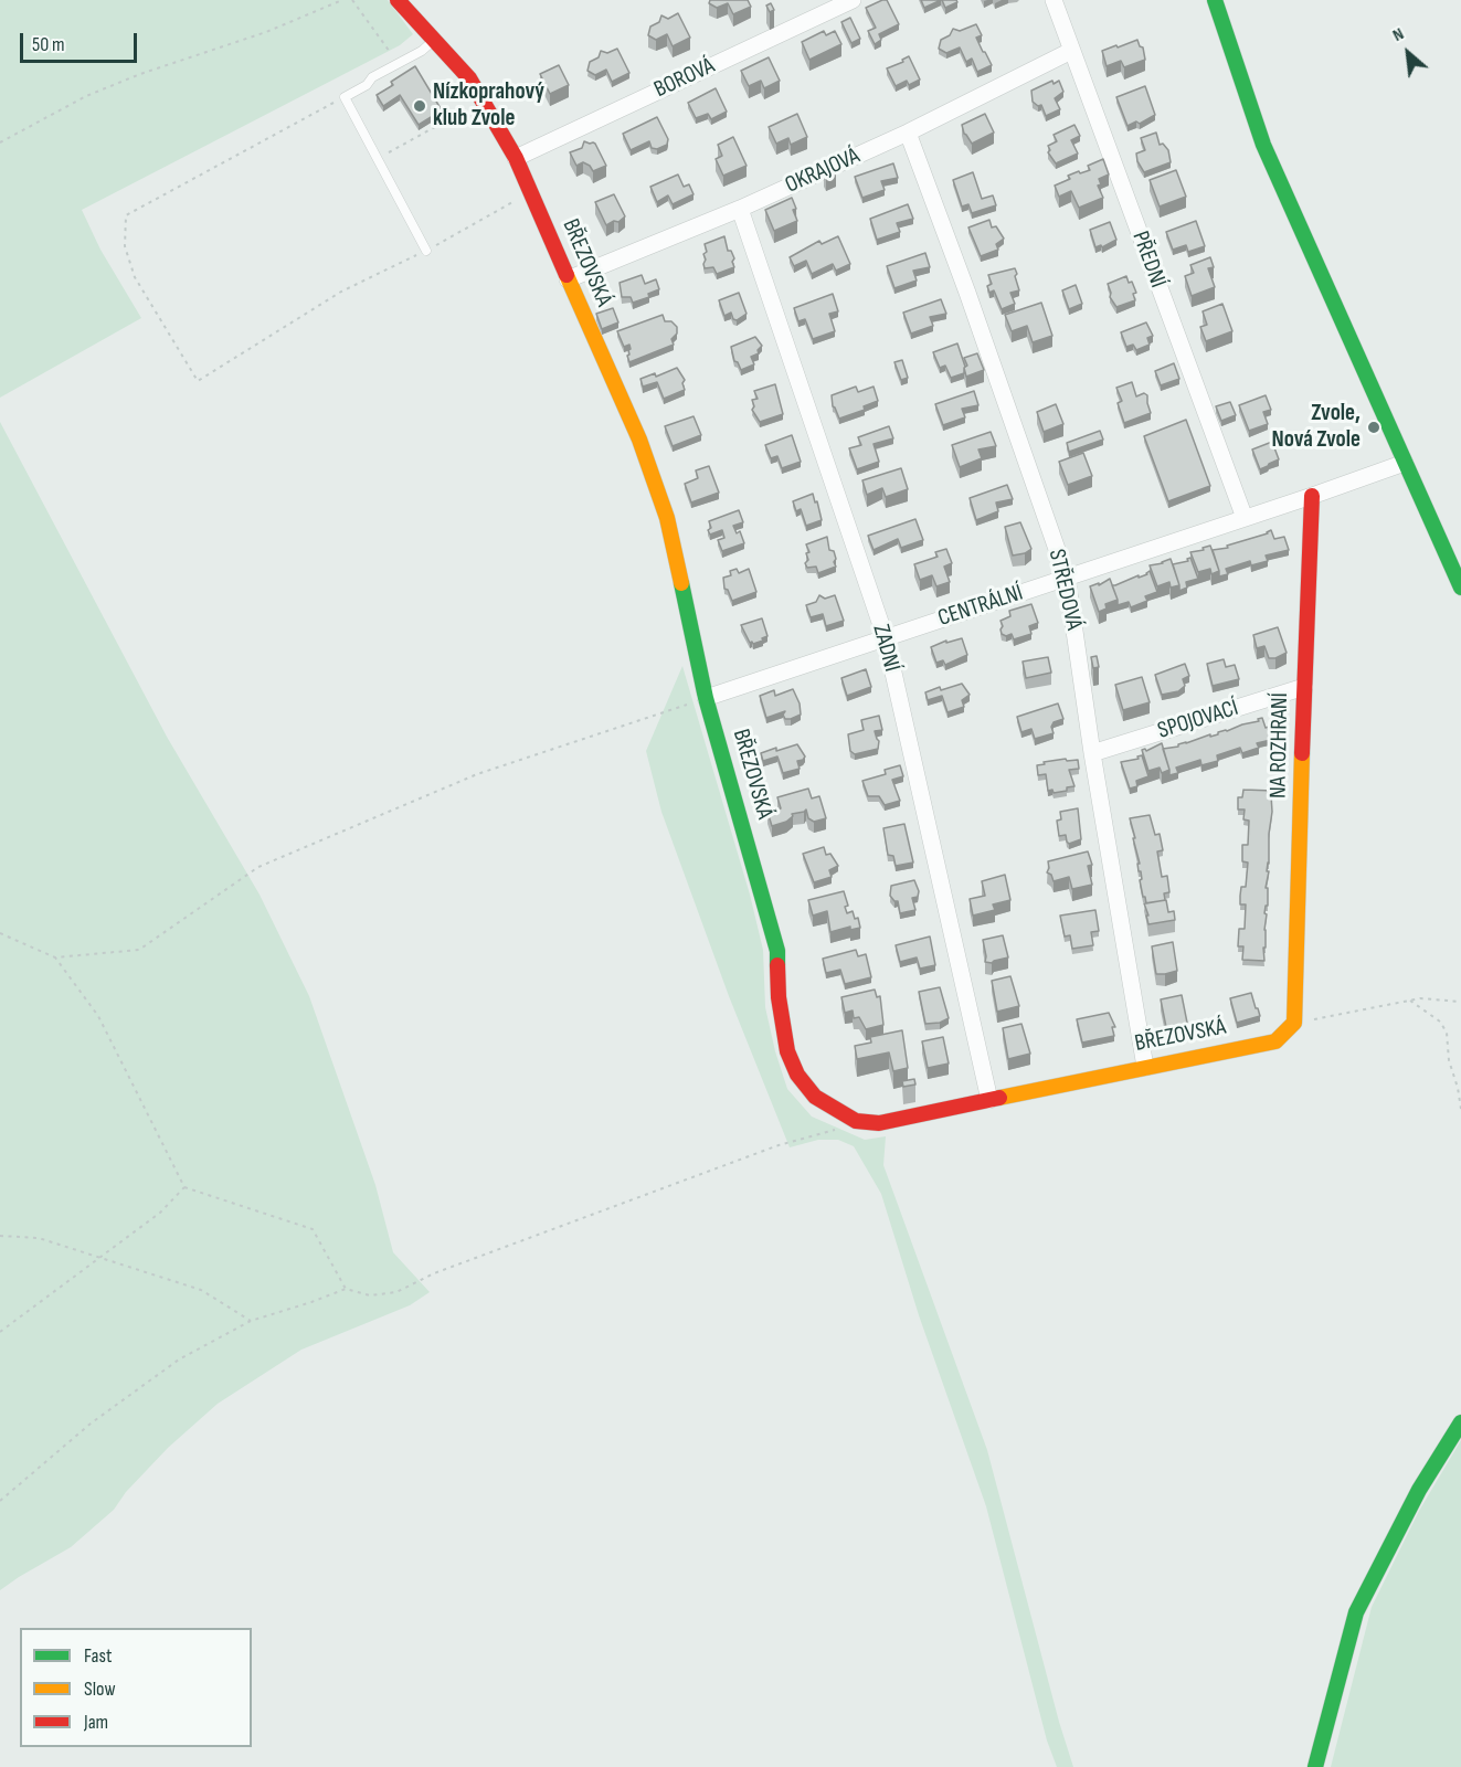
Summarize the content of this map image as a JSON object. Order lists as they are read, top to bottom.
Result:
{
  "streets": {
    "street": [
      "BOROVÁ",
      "OKRAJOVÁ",
      "PŘEDNÍ",
      "BŘEZOVSKÁ",
      "STŘEDOVÁ",
      "CENTRÁLNÍ",
      "ZADNÍ",
      "SPOJOVACÍ",
      "NA ROZHRANÍ"
    ]
  },
  "crossings": [
    ["BOROVÁ", "BŘEZOVSKÁ"],
    ["OKRAJOVÁ", "PŘEDNÍ"],
    ["OKRAJOVÁ", "BŘEZOVSKÁ"],
    ["OKRAJOVÁ", "STŘEDOVÁ"],
    ["OKRAJOVÁ", "ZADNÍ"],
    ["PŘEDNÍ", "CENTRÁLNÍ"],
    ["BŘEZOVSKÁ", "STŘEDOVÁ"],
    ["BŘEZOVSKÁ", "CENTRÁLNÍ"],
    ["BŘEZOVSKÁ", "ZADNÍ"],
    ["BŘEZOVSKÁ", "NA ROZHRANÍ"],
    ["STŘEDOVÁ", "CENTRÁLNÍ"],
    ["STŘEDOVÁ", "SPOJOVACÍ"],
    ["CENTRÁLNÍ", "ZADNÍ"],
    ["CENTRÁLNÍ", "NA ROZHRANÍ"],
    ["SPOJOVACÍ", "NA ROZHRANÍ"]
  ],
  "places": ["Nízkoprahový klub Zvole", "Zvole, Nová Zvole"],
  "legend": ["Fast", "Slow", "Jam"],
  "scale_bar": "50 m",
  "north": "top left"
}
